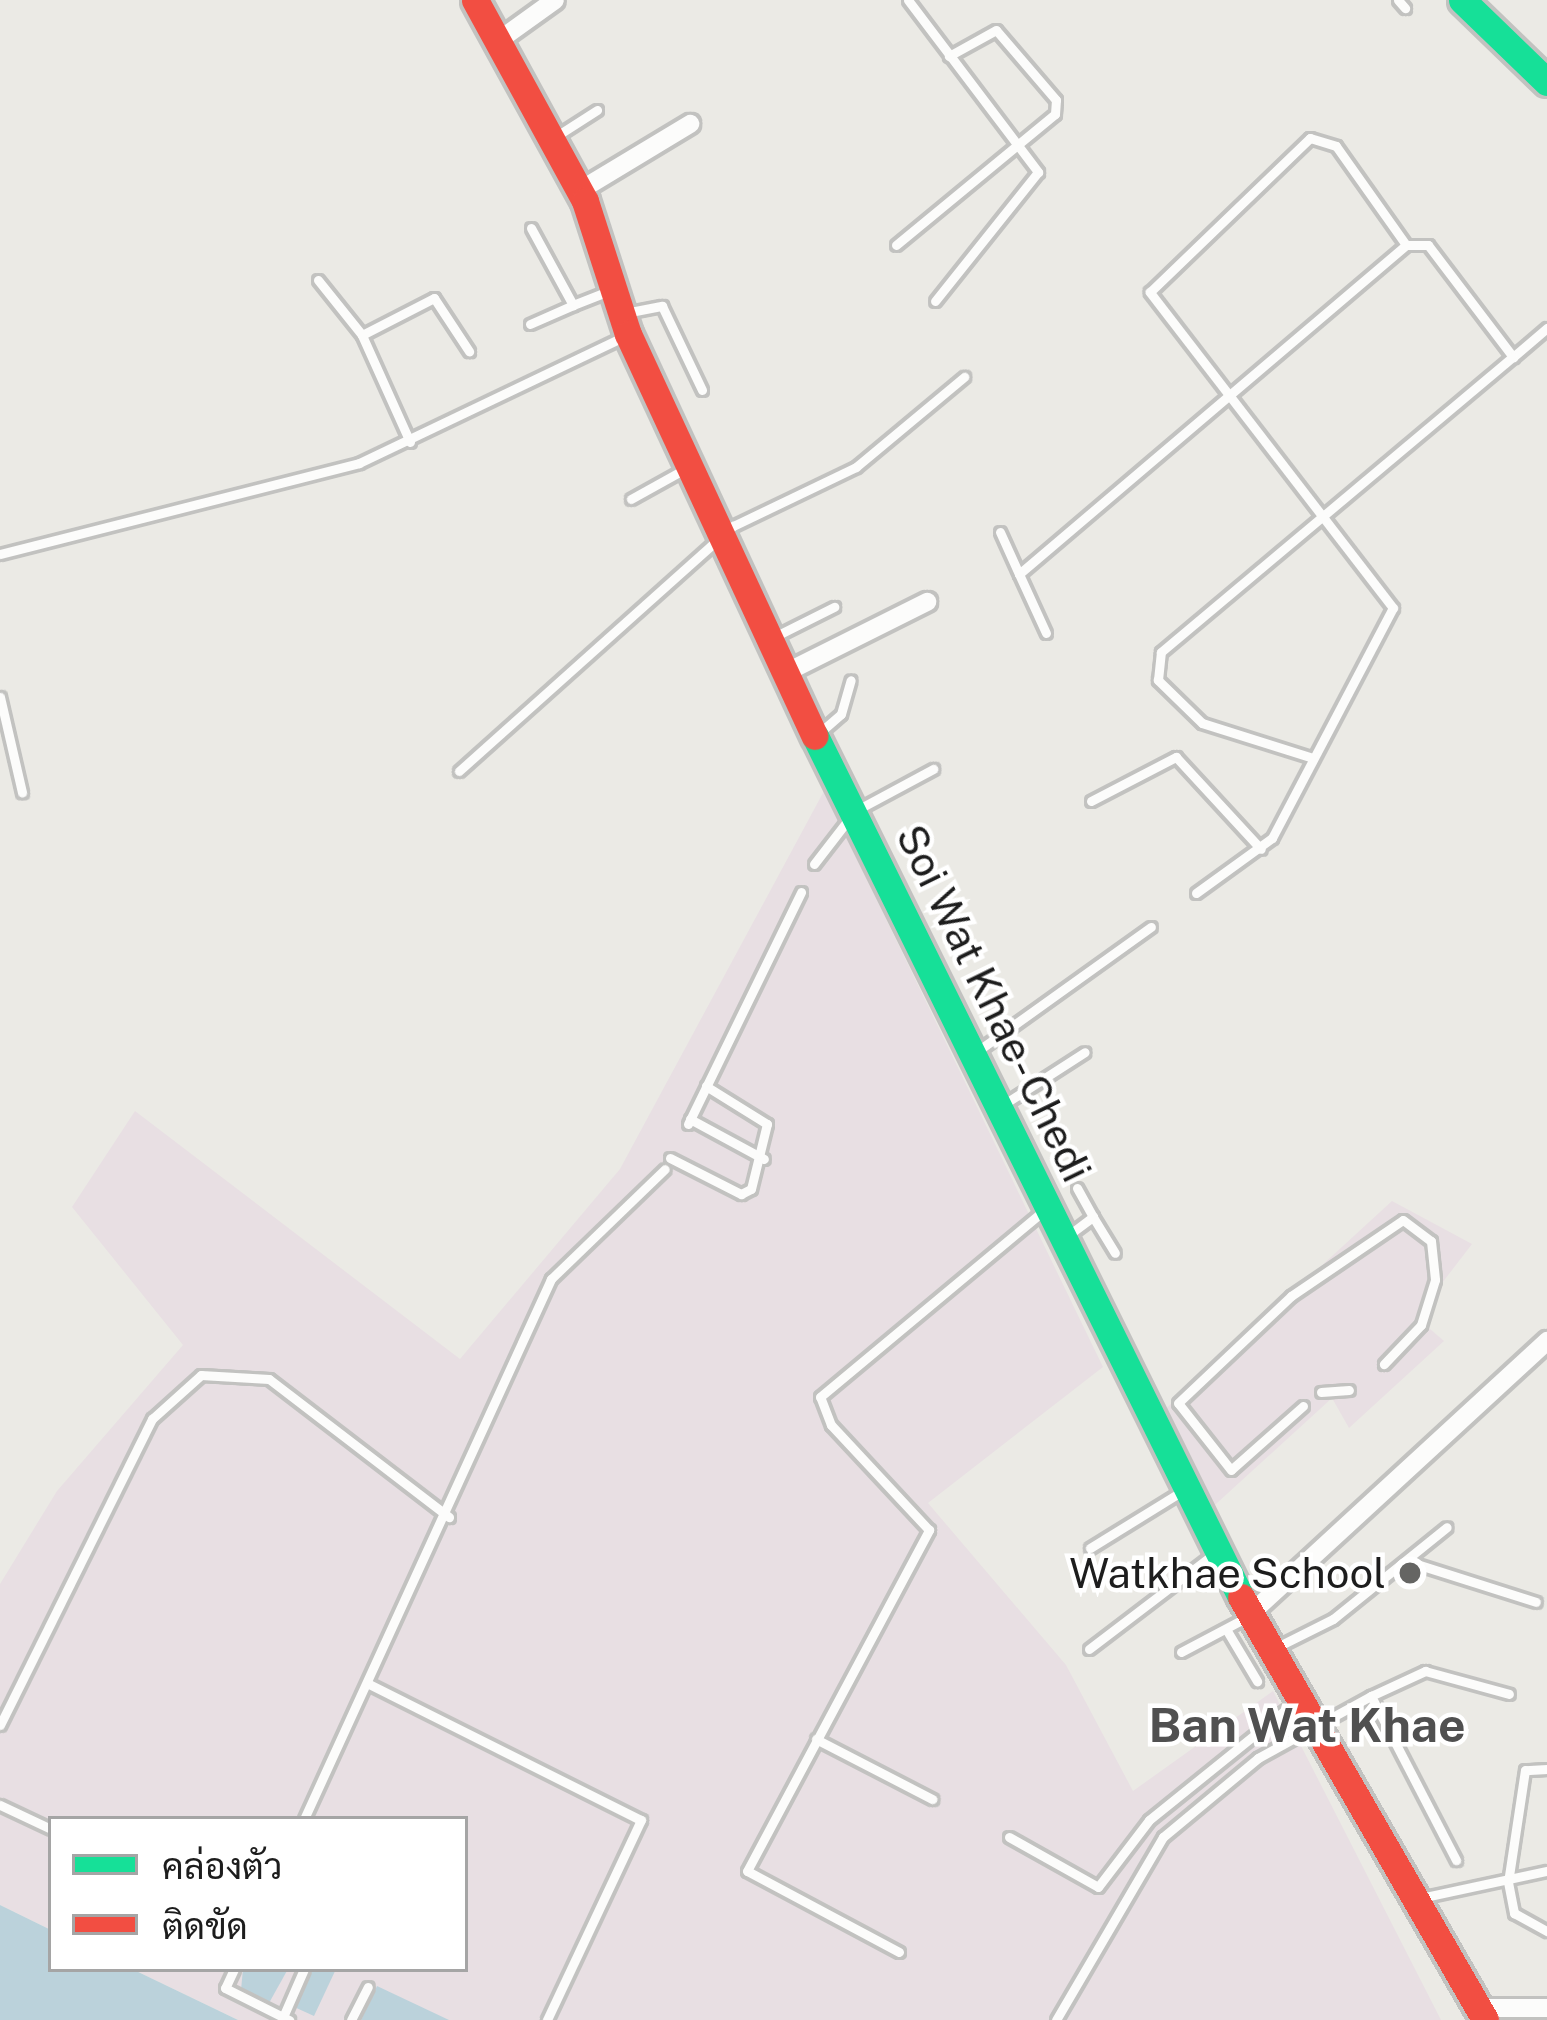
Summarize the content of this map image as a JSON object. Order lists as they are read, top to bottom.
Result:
{
  "streets": {
    "street": ["Soi Wat Khae- Chedi"]
  },
  "districts": ["Ban Wat Khae"],
  "places": ["Watkhae School"],
  "legend": ["คล่องตัว", "ติดขัด"]
}
